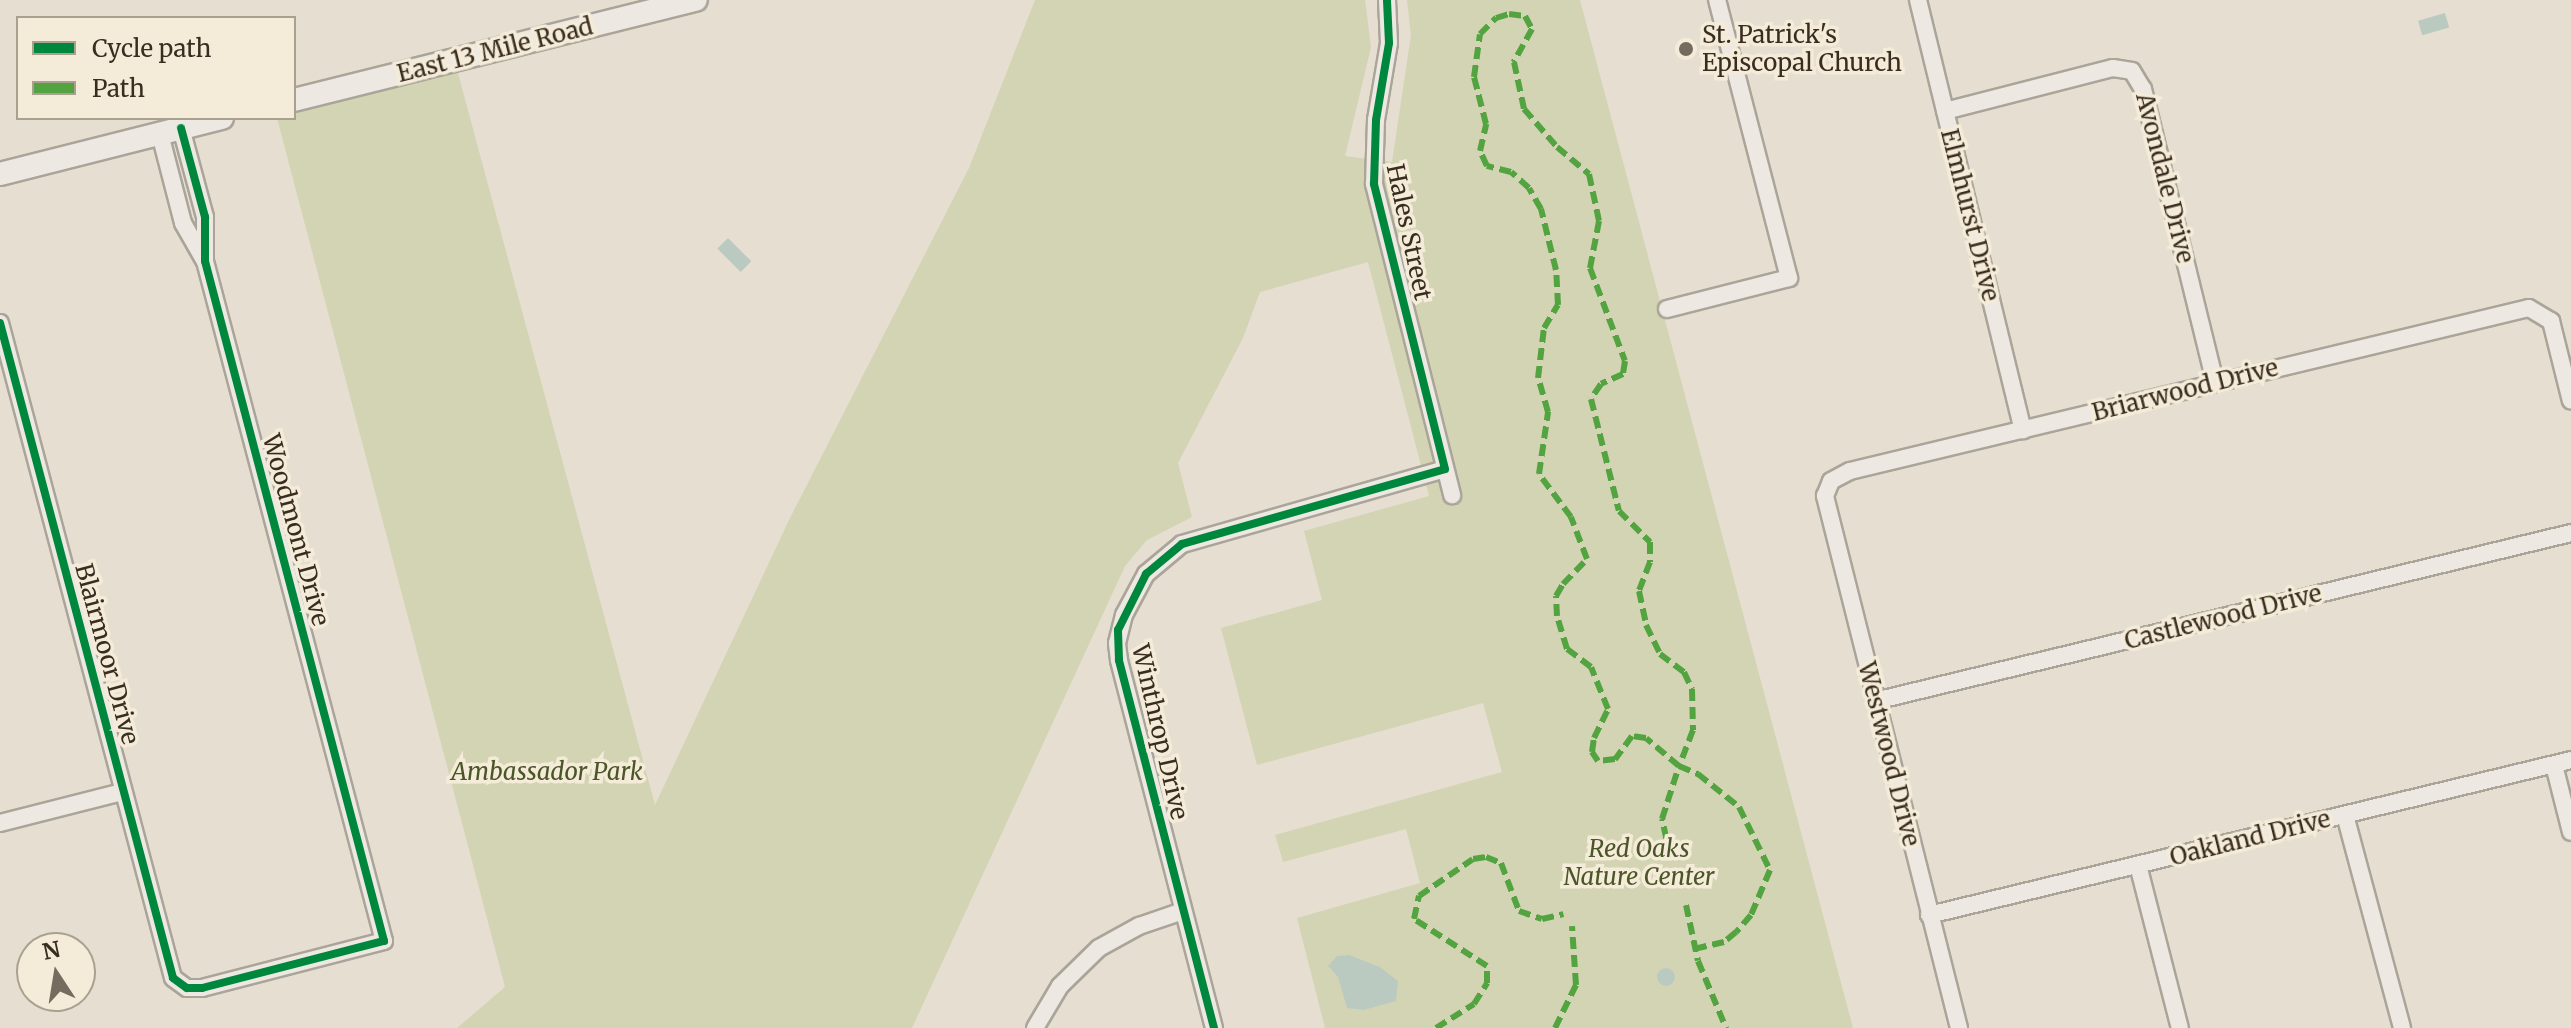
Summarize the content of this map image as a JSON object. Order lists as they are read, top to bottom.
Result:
{
  "streets": {
    "main road": ["East 13 Mile Road"],
    "street": [
      "Avondale Drive",
      "Elmhurst Drive",
      "Hales Street",
      "Briarwood Drive",
      "Woodmont Drive",
      "Castlewood Drive",
      "Blairmoor Drive",
      "Winthrop Drive",
      "Westwood Drive",
      "Oakland Drive"
    ]
  },
  "crossings": [
    ["Avondale Drive", "Elmhurst Drive"],
    ["Avondale Drive", "Briarwood Drive"],
    ["Elmhurst Drive", "Briarwood Drive"],
    ["Hales Street", "Winthrop Drive"],
    ["Briarwood Drive", "Westwood Drive"],
    ["Woodmont Drive", "Blairmoor Drive"],
    ["Castlewood Drive", "Westwood Drive"],
    ["Westwood Drive", "Oakland Drive"]
  ],
  "parks": ["Ambassador Park", "Red Oaks Nature Center"],
  "places": ["St. Patrick's Episcopal Church"],
  "legend": ["Cycle path", "Path"],
  "north": "top"
}
